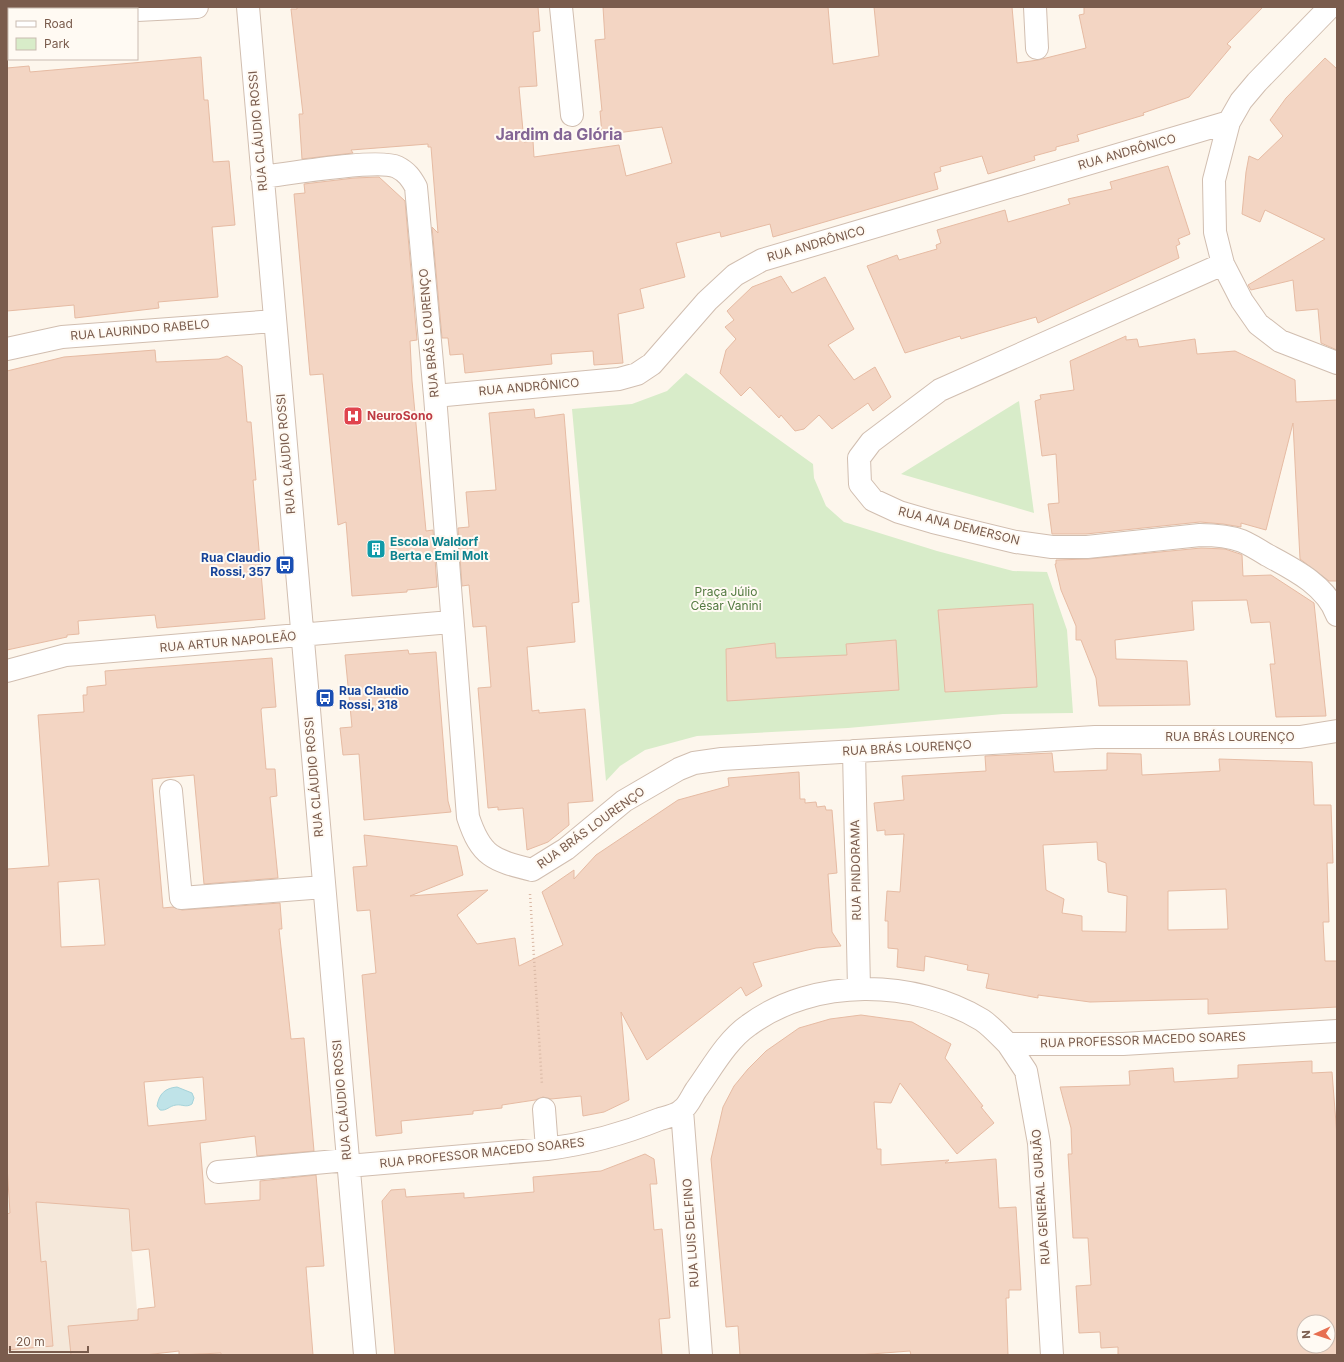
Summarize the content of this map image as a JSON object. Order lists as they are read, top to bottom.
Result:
{
  "streets": {
    "street": [
      "RUA CLÁUDIO ROSSI",
      "RUA ANDRÔNICO",
      "RUA LAURINDO RABELO",
      "RUA BRÁS LOURENÇO",
      "RUA ANA DEMERSON",
      "RUA ARTUR NAPOLEÃO",
      "RUA PINDORAMA",
      "RUA PROFESSOR MACEDO SOARES",
      "RUA GENERAL GURJÃO",
      "RUA LUIS DELFINO"
    ]
  },
  "crossings": [
    ["RUA CLÁUDIO ROSSI", "RUA LAURINDO RABELO"],
    ["RUA CLÁUDIO ROSSI", "RUA BRÁS LOURENÇO"],
    ["RUA CLÁUDIO ROSSI", "RUA ARTUR NAPOLEÃO"],
    ["RUA CLÁUDIO ROSSI", "RUA PROFESSOR MACEDO SOARES"],
    ["RUA ANDRÔNICO", "RUA BRÁS LOURENÇO"],
    ["RUA BRÁS LOURENÇO", "RUA ARTUR NAPOLEÃO"],
    ["RUA BRÁS LOURENÇO", "RUA PINDORAMA"],
    ["RUA PROFESSOR MACEDO SOARES", "RUA GENERAL GURJÃO"],
    ["RUA PROFESSOR MACEDO SOARES", "RUA LUIS DELFINO"]
  ],
  "districts": ["Jardim da Glória"],
  "parks": ["Praça Júlio César Vanini"],
  "places": {
    "hospital": ["NeuroSono"],
    "building": ["Escola Waldorf Berta e Emil Molt"],
    "bus stop": ["Rua Claudio Rossi, 357", "Rua Claudio Rossi, 318"]
  },
  "legend": ["Road", "Park"],
  "scale_bar": "20 m",
  "north": "left"
}
